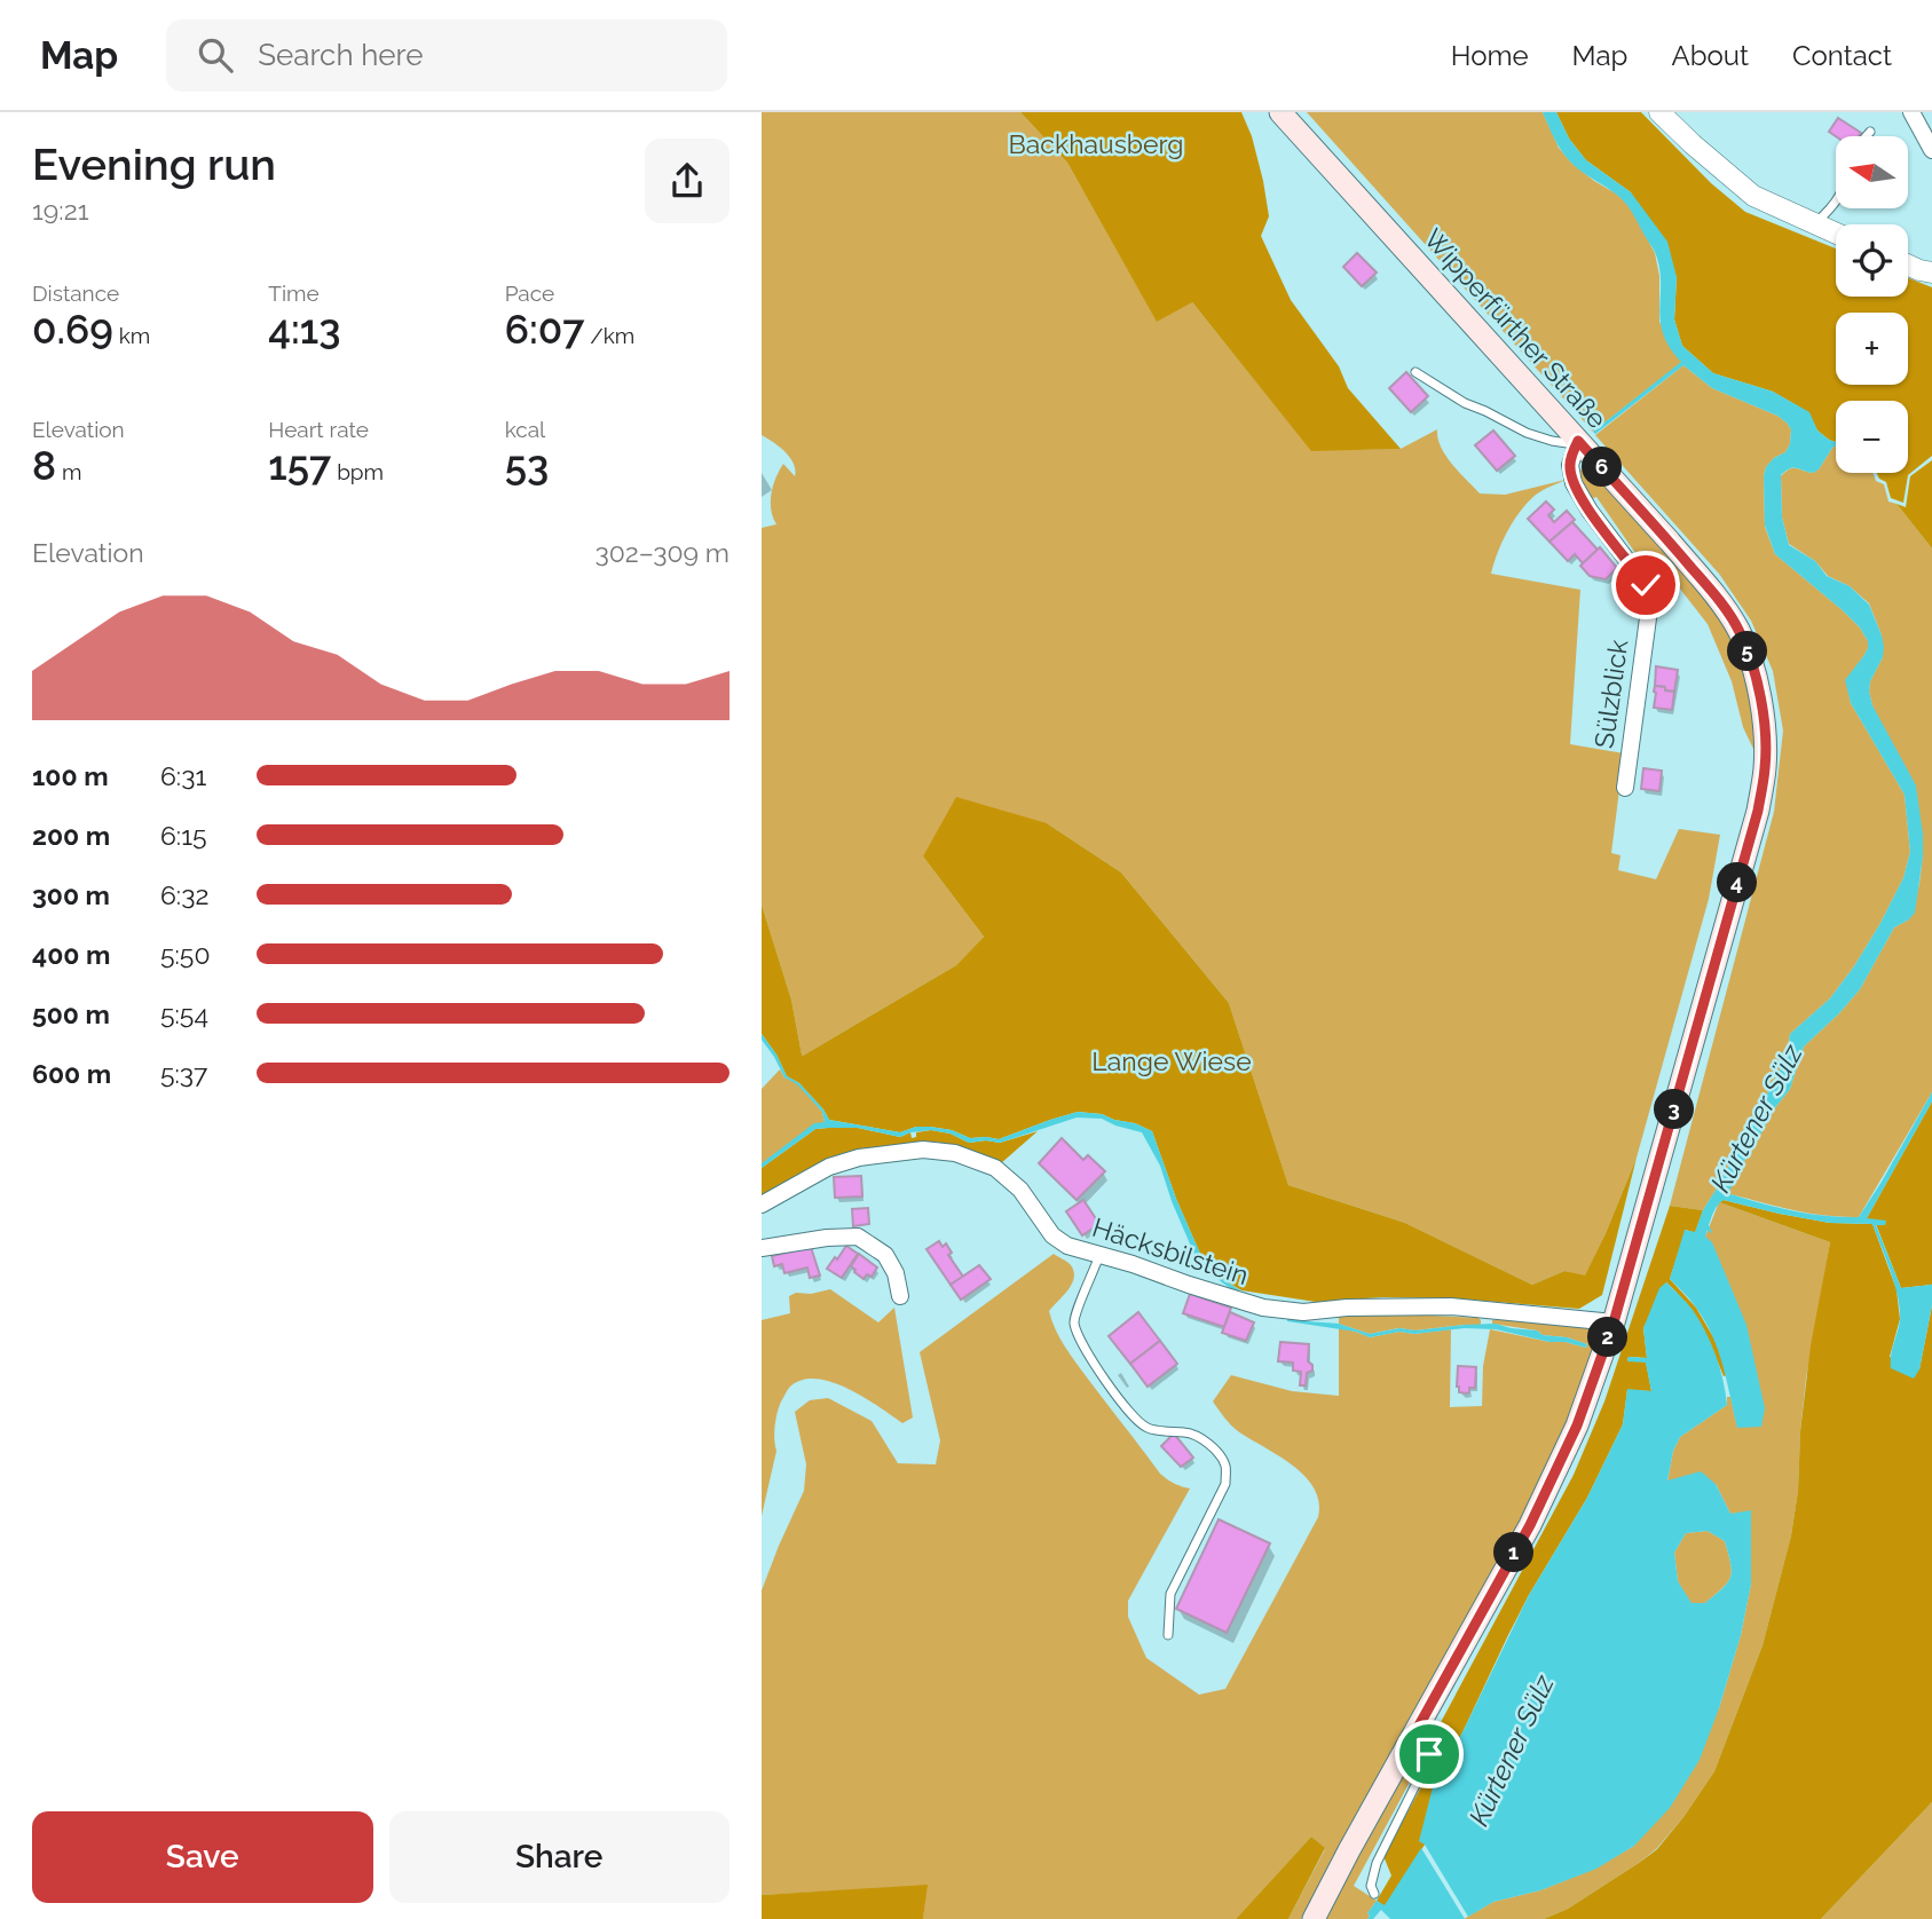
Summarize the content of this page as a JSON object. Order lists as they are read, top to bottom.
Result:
{
  "streets": {
    "main road": ["Wipperfürther Straße"],
    "street": ["Sülzblick", "Häcksbilstein"]
  },
  "crossings": [
    ["Wipperfürther Straße", "Sülzblick"],
    ["Wipperfürther Straße", "Häcksbilstein"]
  ],
  "water": ["Kürtener Sülz"],
  "parks": ["Backhausberg", "Lange Wiese"],
  "north": "left",
  "page": {
    "header": "Map",
    "search": "Search here",
    "nav": [
      "Home",
      "Map",
      "About",
      "Contact"
    ],
    "heading": ["Evening run", "19:21"],
    "map_buttons": ["+", "−"],
    "stats": [
      ["Distance", "0.69 km"],
      ["Time", "4:13"],
      ["Pace", "6:07 /km"],
      ["Elevation", "8 m"],
      ["Heart rate", "157 bpm"],
      ["kcal", "53"]
    ],
    "pins": [
      "6",
      "5",
      "4",
      "3",
      "2",
      "1"
    ],
    "chart": ["Elevation", "302–309 m"],
    "list": [
      {
        "name": "100 m",
        "note": "6:31"
      },
      {
        "name": "200 m",
        "note": "6:15"
      },
      {
        "name": "300 m",
        "note": "6:32"
      },
      {
        "name": "400 m",
        "note": "5:50"
      },
      {
        "name": "500 m",
        "note": "5:54"
      },
      {
        "name": "600 m",
        "note": "5:37"
      }
    ],
    "buttons": ["Save", "Share"]
  }
}
